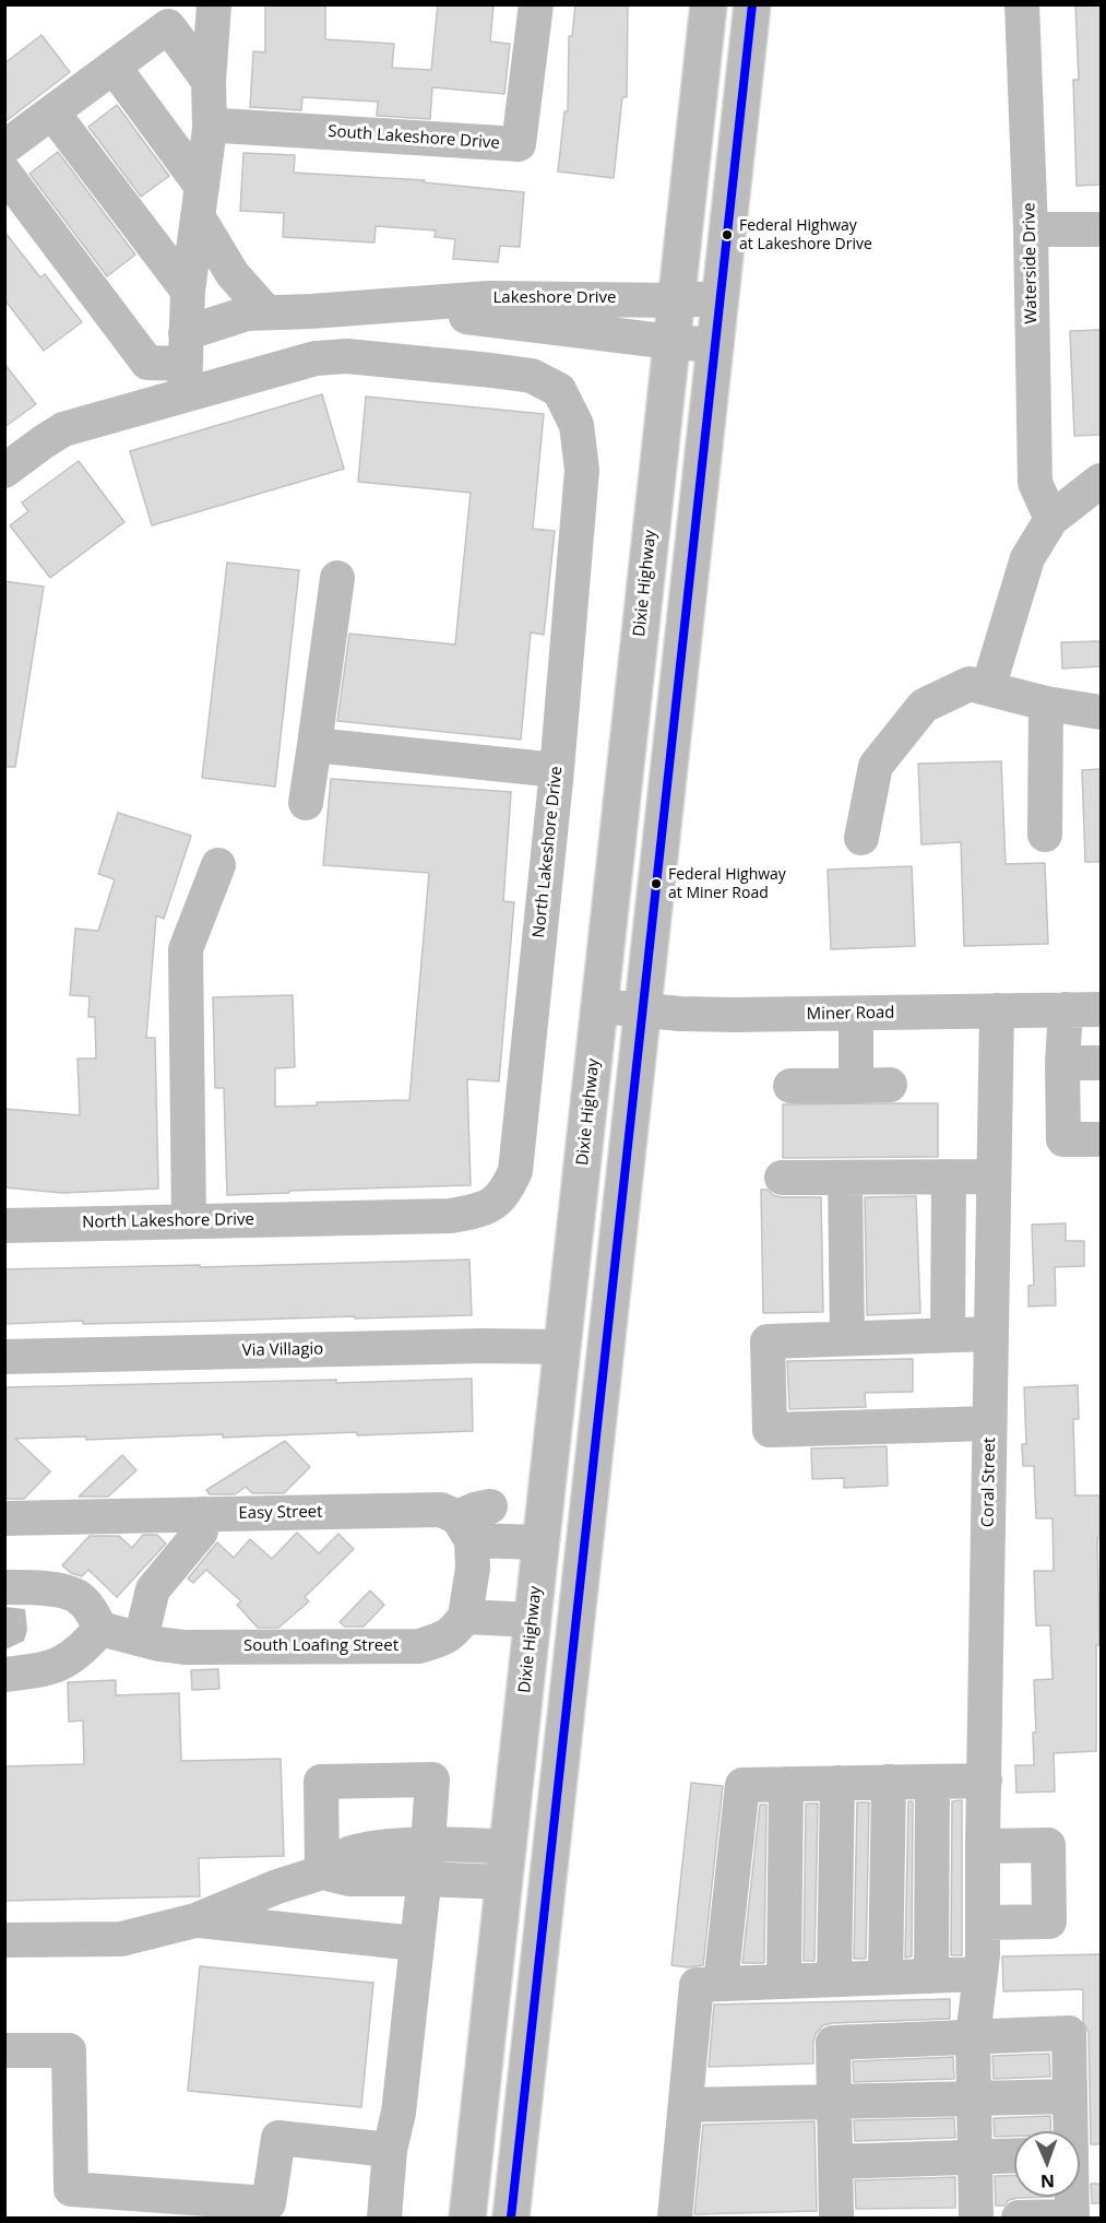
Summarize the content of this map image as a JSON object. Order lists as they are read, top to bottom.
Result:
{
  "streets": {
    "main road": ["Dixie Highway"],
    "street": [
      "South Lakeshore Drive",
      "Waterside Drive",
      "Lakeshore Drive",
      "North Lakeshore Drive",
      "Miner Road",
      "Via Villagio",
      "Coral Street",
      "Easy Street",
      "South Loafing Street"
    ]
  },
  "crossings": [
    ["Lakeshore Drive", "Dixie Highway"],
    ["Lakeshore Drive", "North Lakeshore Drive"],
    ["Dixie Highway", "Miner Road"],
    ["Dixie Highway", "Via Villagio"],
    ["Dixie Highway", "Easy Street"],
    ["Miner Road", "Coral Street"]
  ],
  "places": ["Federal Highway at Lakeshore Drive", "Federal Highway at Miner Road"],
  "north": "bottom"
}
